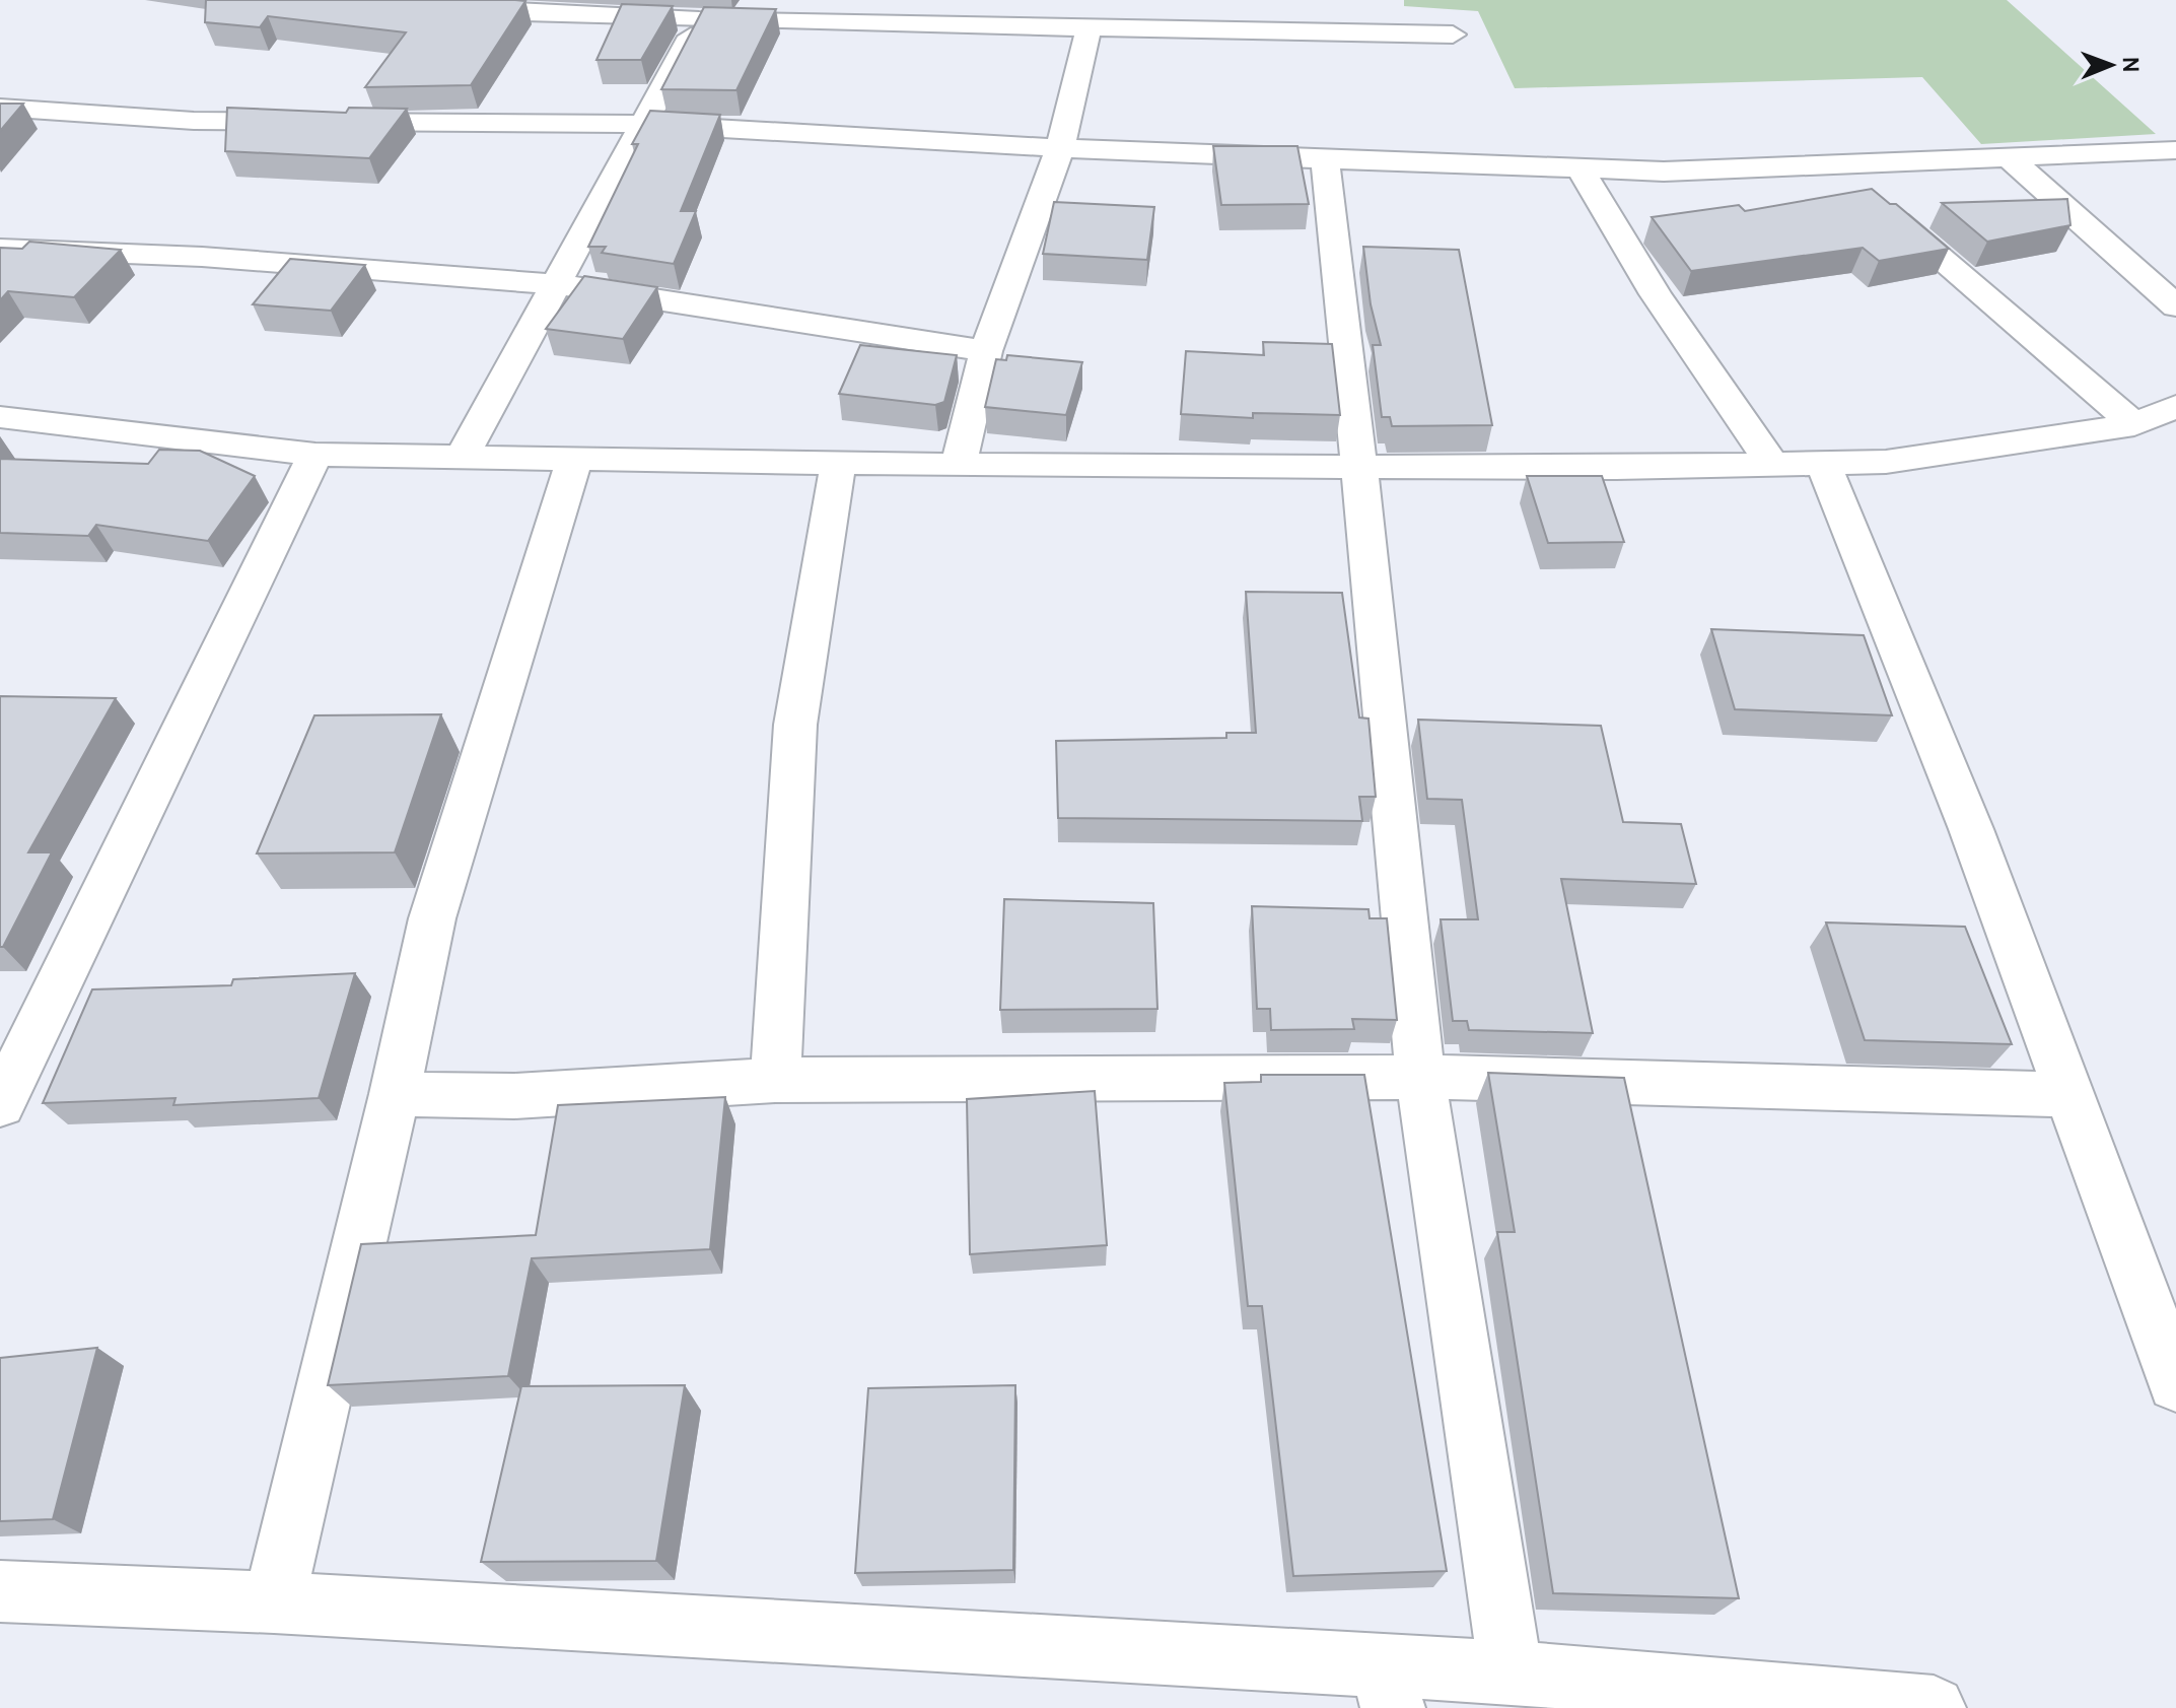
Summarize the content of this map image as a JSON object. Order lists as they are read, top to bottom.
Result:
{
  "north": "right"
}
